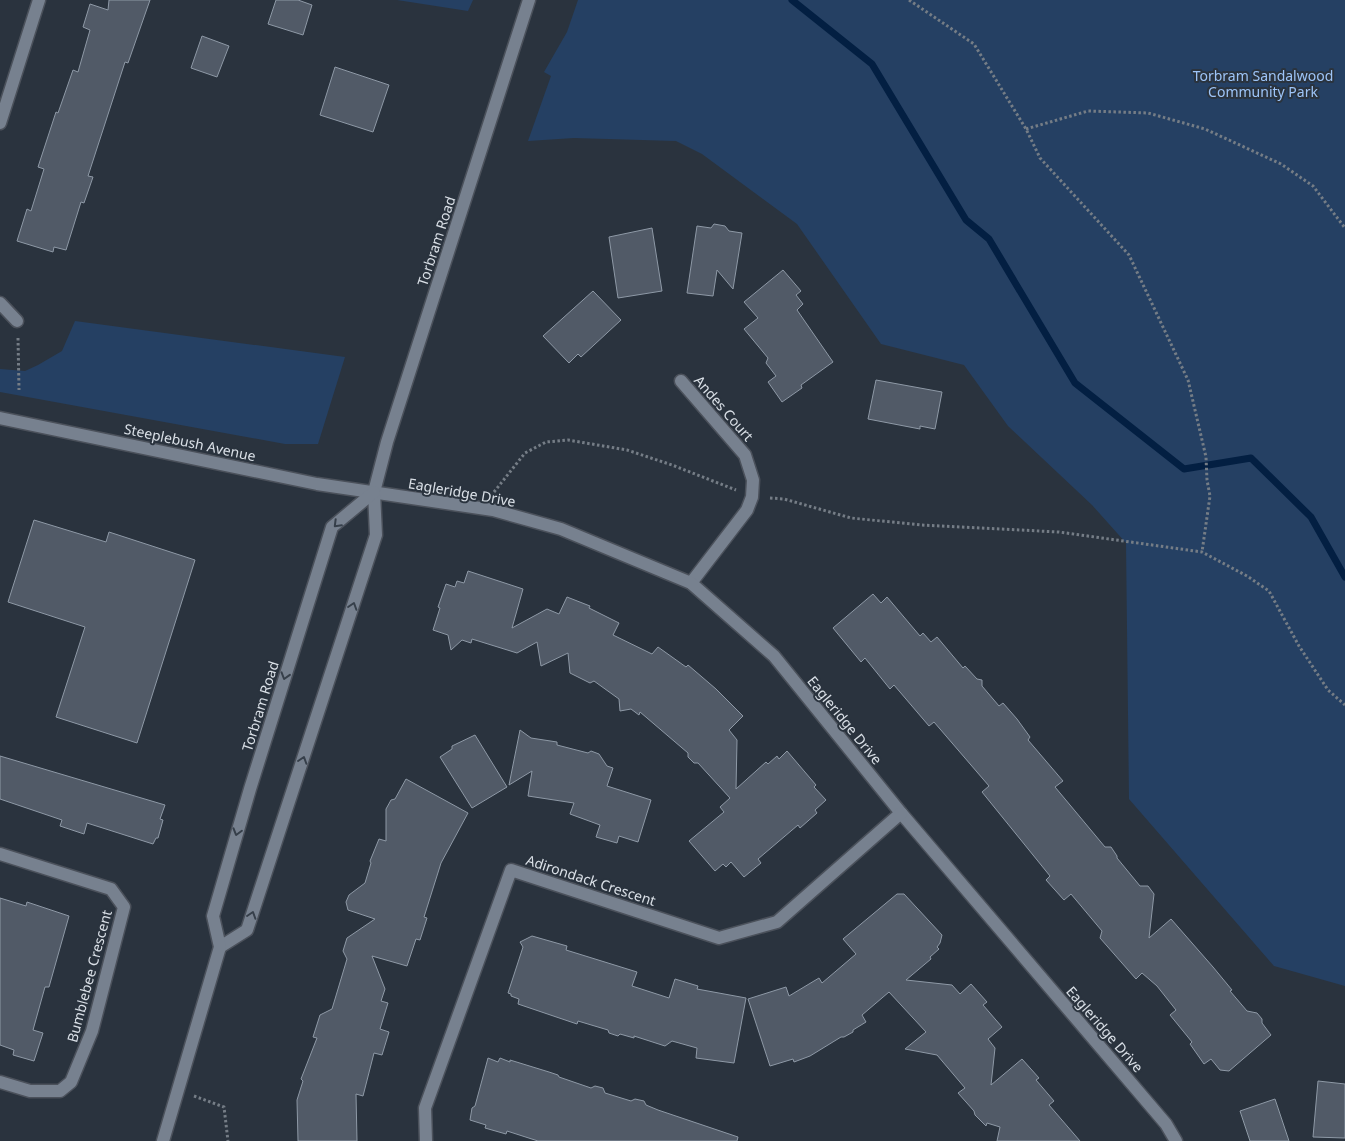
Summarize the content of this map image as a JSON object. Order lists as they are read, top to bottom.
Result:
{
  "streets": {
    "street": [
      "Torbram Road",
      "Andes Court",
      "Steeplebush Avenue",
      "Eagleridge Drive",
      "Adirondack Crescent",
      "Bumblebee Crescent"
    ]
  },
  "crossings": [
    ["Torbram Road", "Steeplebush Avenue"],
    ["Torbram Road", "Eagleridge Drive"],
    ["Steeplebush Avenue", "Eagleridge Drive"],
    ["Eagleridge Drive", "Adirondack Crescent"]
  ],
  "parks": ["Torbram Sandalwood Community Park"]
}
